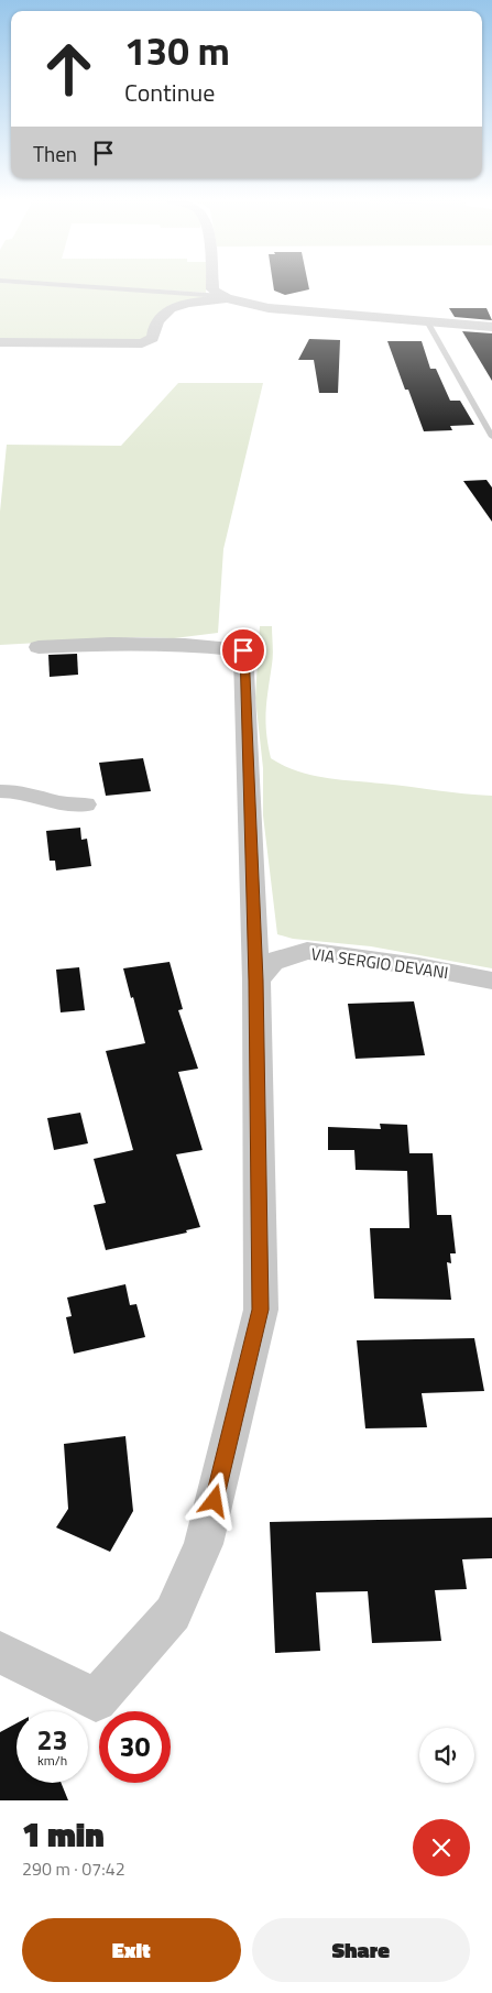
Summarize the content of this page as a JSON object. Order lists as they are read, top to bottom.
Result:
{
  "streets": {
    "street": ["VIA SERGIO DEVANI"]
  },
  "page": {
    "turn": ["130 m", "Continue"],
    "then": "Then",
    "speed": "23 km/h",
    "limit": "30",
    "heading": ["1 min", "290 m · 07:42"],
    "buttons": ["Exit", "Share"]
  }
}
